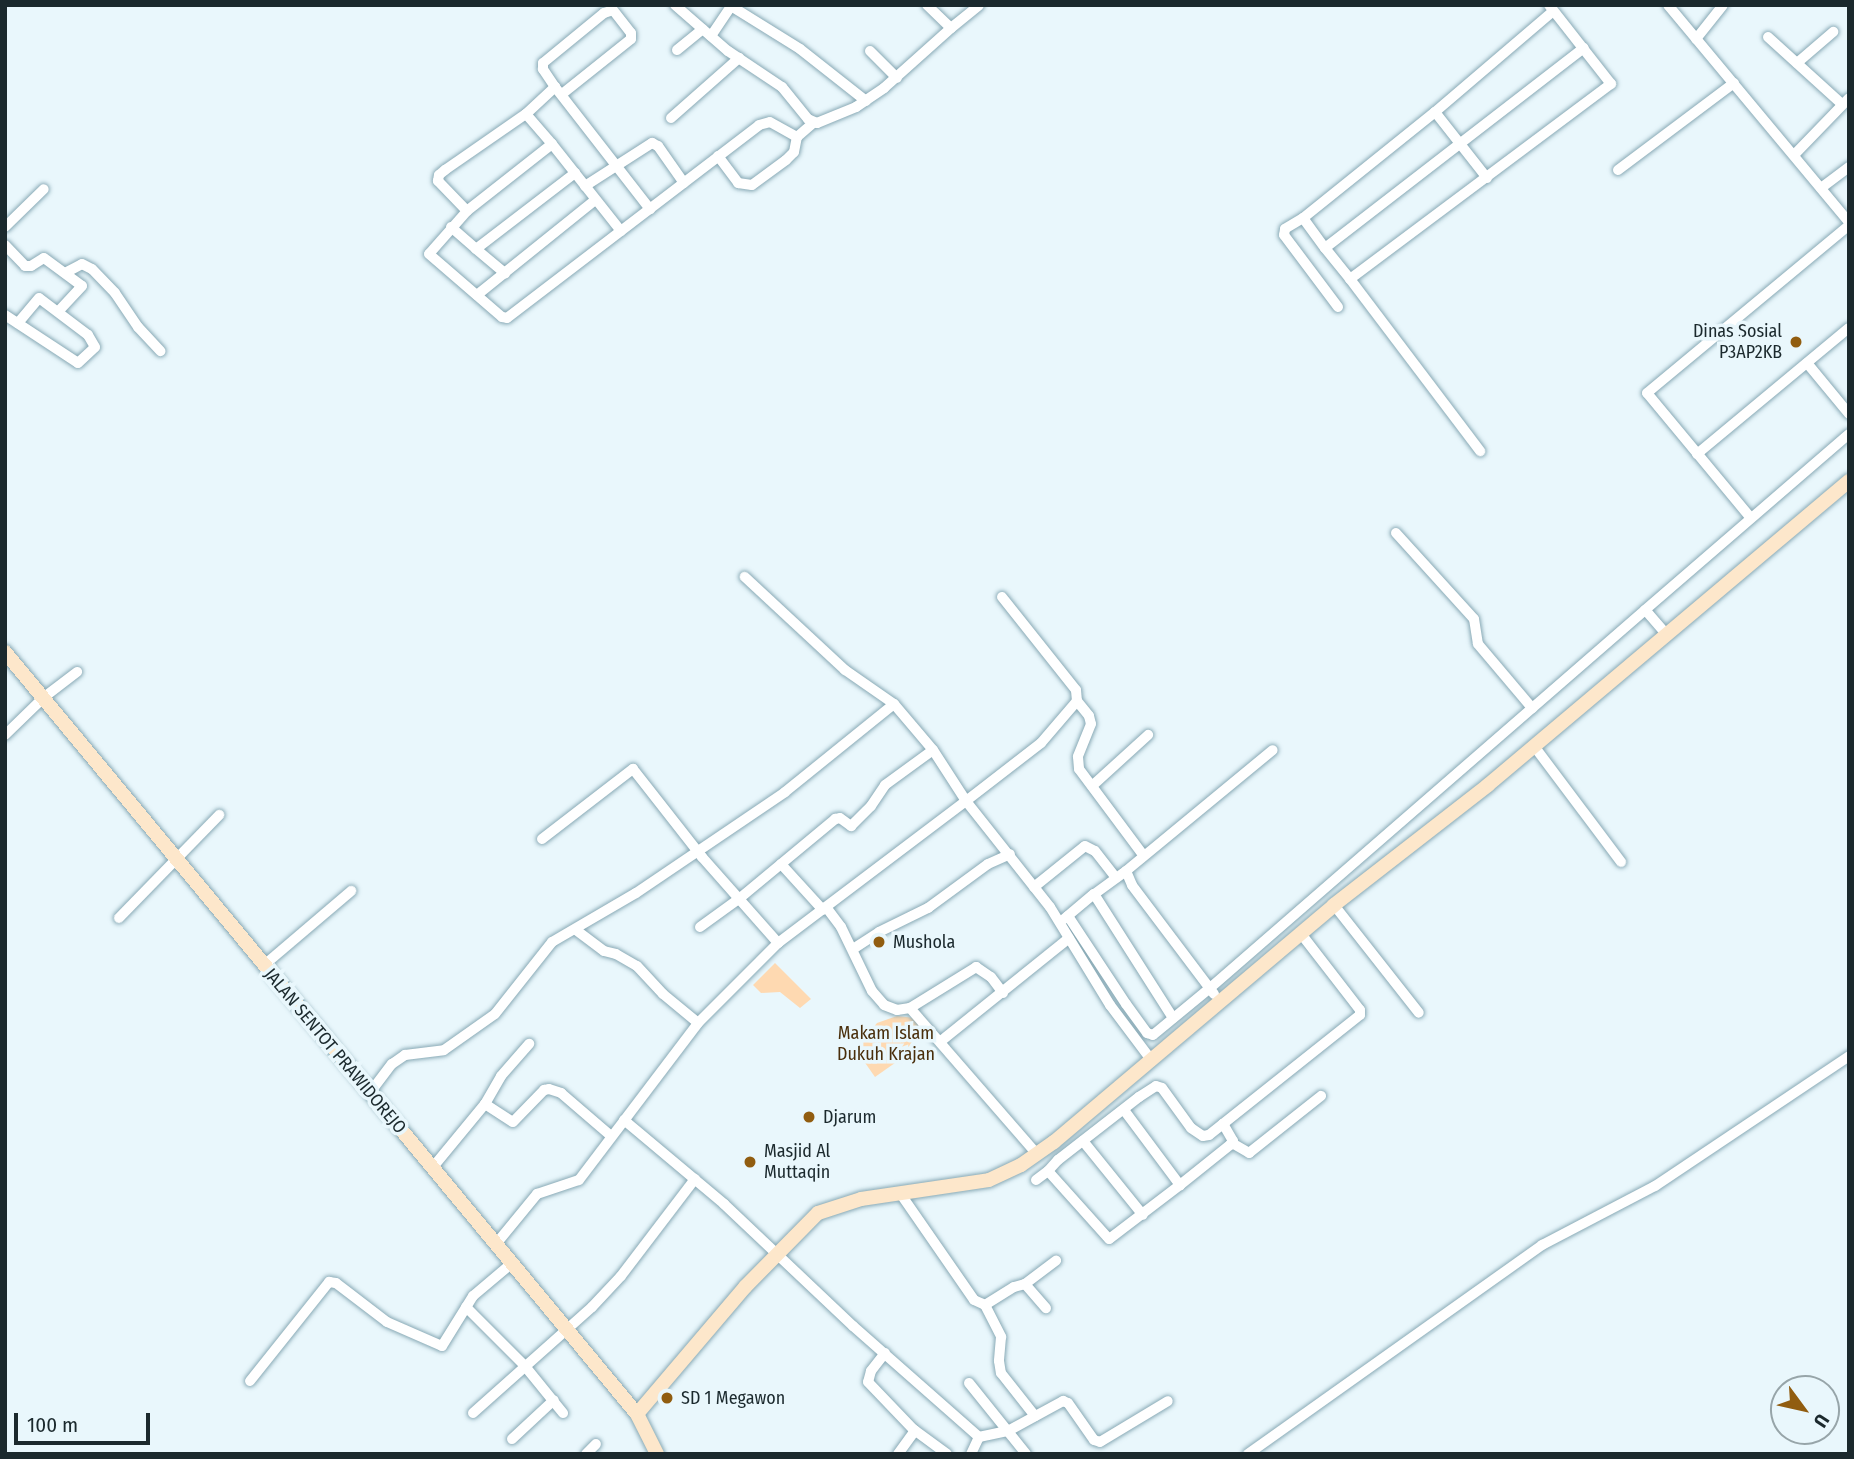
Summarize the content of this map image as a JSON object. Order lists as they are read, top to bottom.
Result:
{
  "streets": {
    "street": ["JALAN SENTOT PRAWIDOREJO"]
  },
  "parks": ["Makam Islam Dukuh Krajan"],
  "places": [
    "Dinas Sosial P3AP2KB",
    "Mushola",
    "Djarum",
    "Masjid Al Muttaqin",
    "SD 1 Megawon"
  ],
  "scale_bar": "100 m",
  "north": "bottom right"
}
